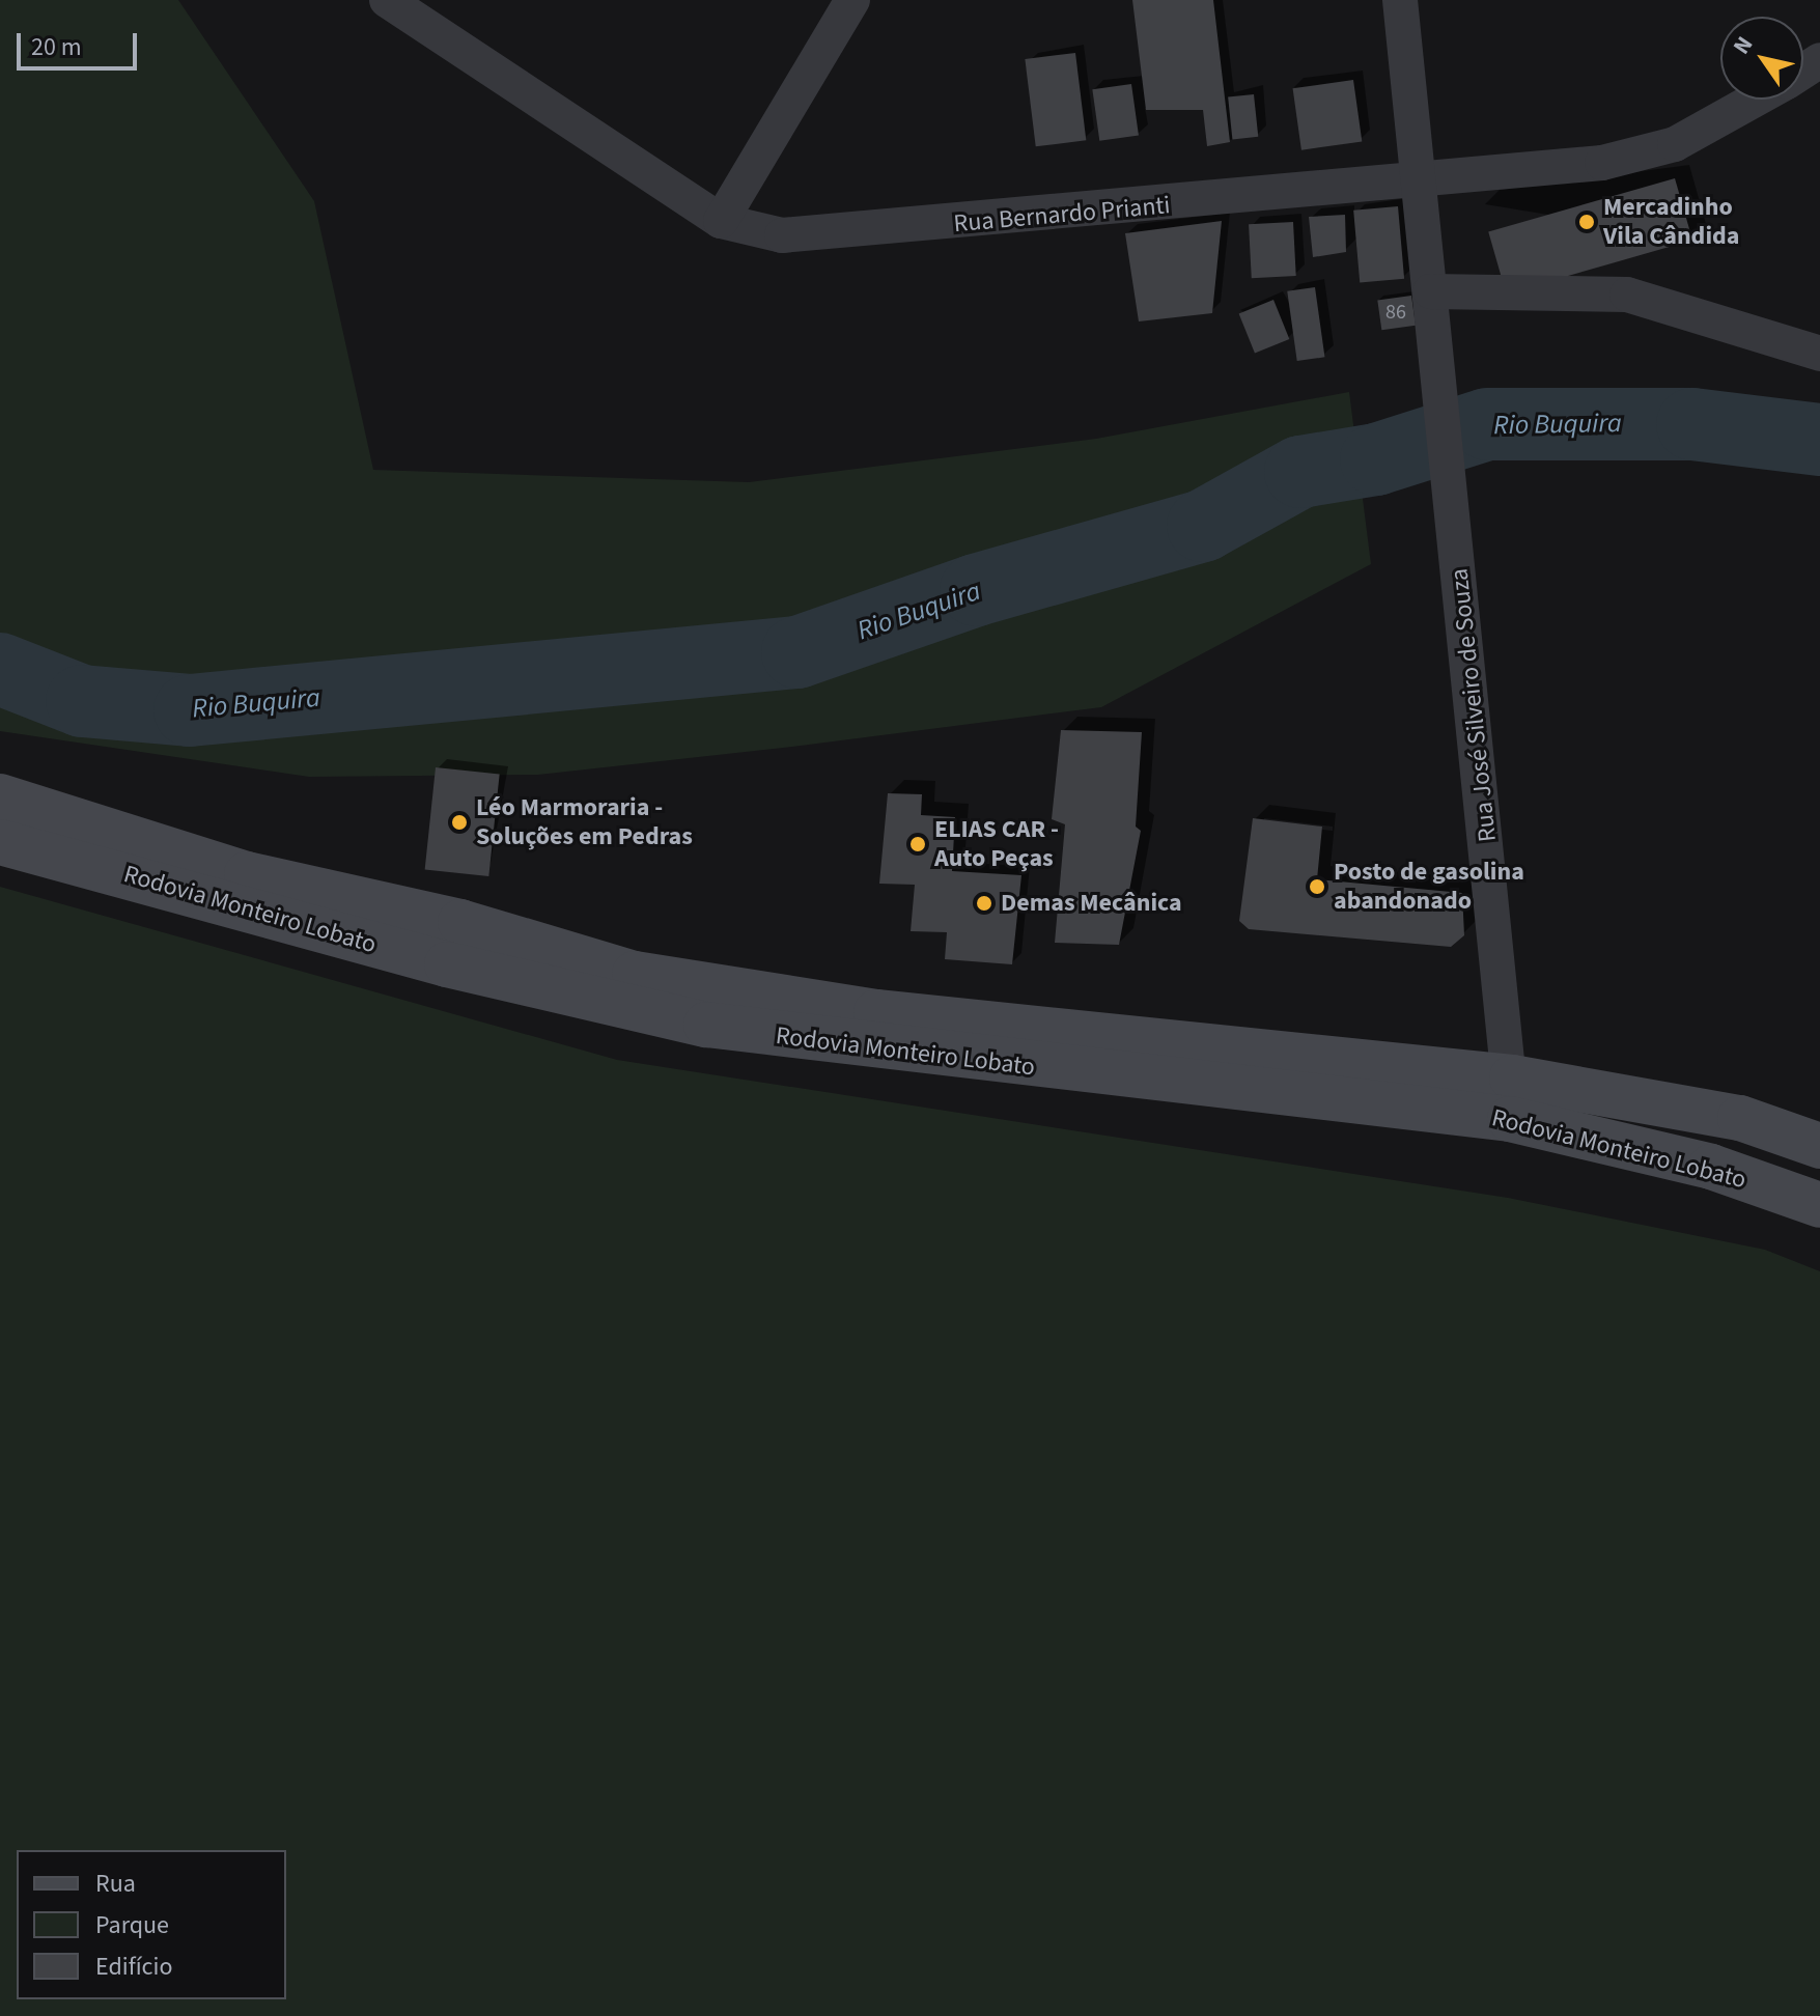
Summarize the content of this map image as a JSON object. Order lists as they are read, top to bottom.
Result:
{
  "streets": {
    "main road": ["Rodovia Monteiro Lobato"],
    "street": ["Rua Bernardo Prianti", "Rua José Silveiro de Souza"]
  },
  "crossings": [
    ["Rua José Silveiro de Souza", "Rodovia Monteiro Lobato"]
  ],
  "water": ["Rio Buquira"],
  "places": [
    "Mercadinho Vila Cândida",
    "Léo Marmoraria - Soluções em Pedras",
    "ELIAS CAR - Auto Peças",
    "Posto de gasolina abandonado",
    "Demas Mecânica"
  ],
  "house_numbers": ["86"],
  "legend": ["Rua", "Parque", "Edifício"],
  "scale_bar": "20 m",
  "north": "top left"
}
